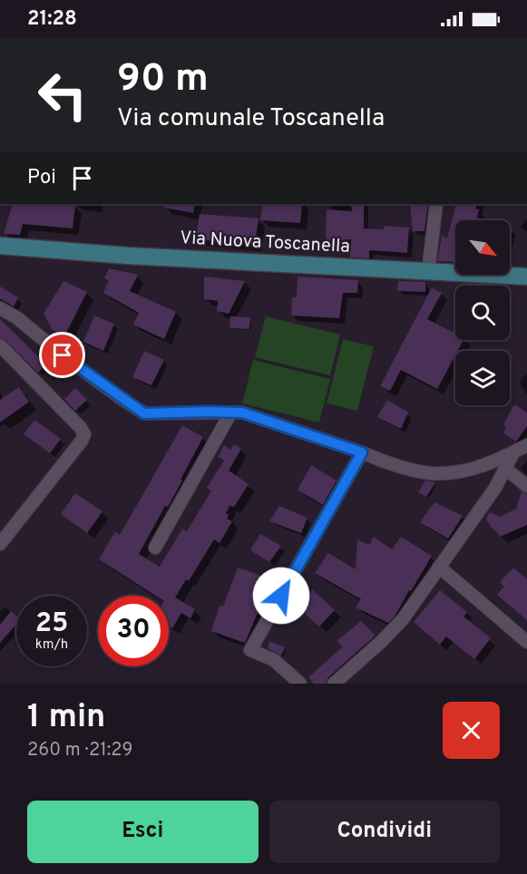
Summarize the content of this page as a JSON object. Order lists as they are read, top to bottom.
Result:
{
  "streets": {
    "main road": ["Via Nuova Toscanella"]
  },
  "north": "bottom right",
  "page": {
    "status": "21:28",
    "turn": ["90 m", "Via comunale Toscanella"],
    "then": "Poi",
    "speed": "25 km/h",
    "limit": "30",
    "heading": ["1 min", "260 m · 21:29"],
    "buttons": ["Esci", "Condividi"]
  }
}
